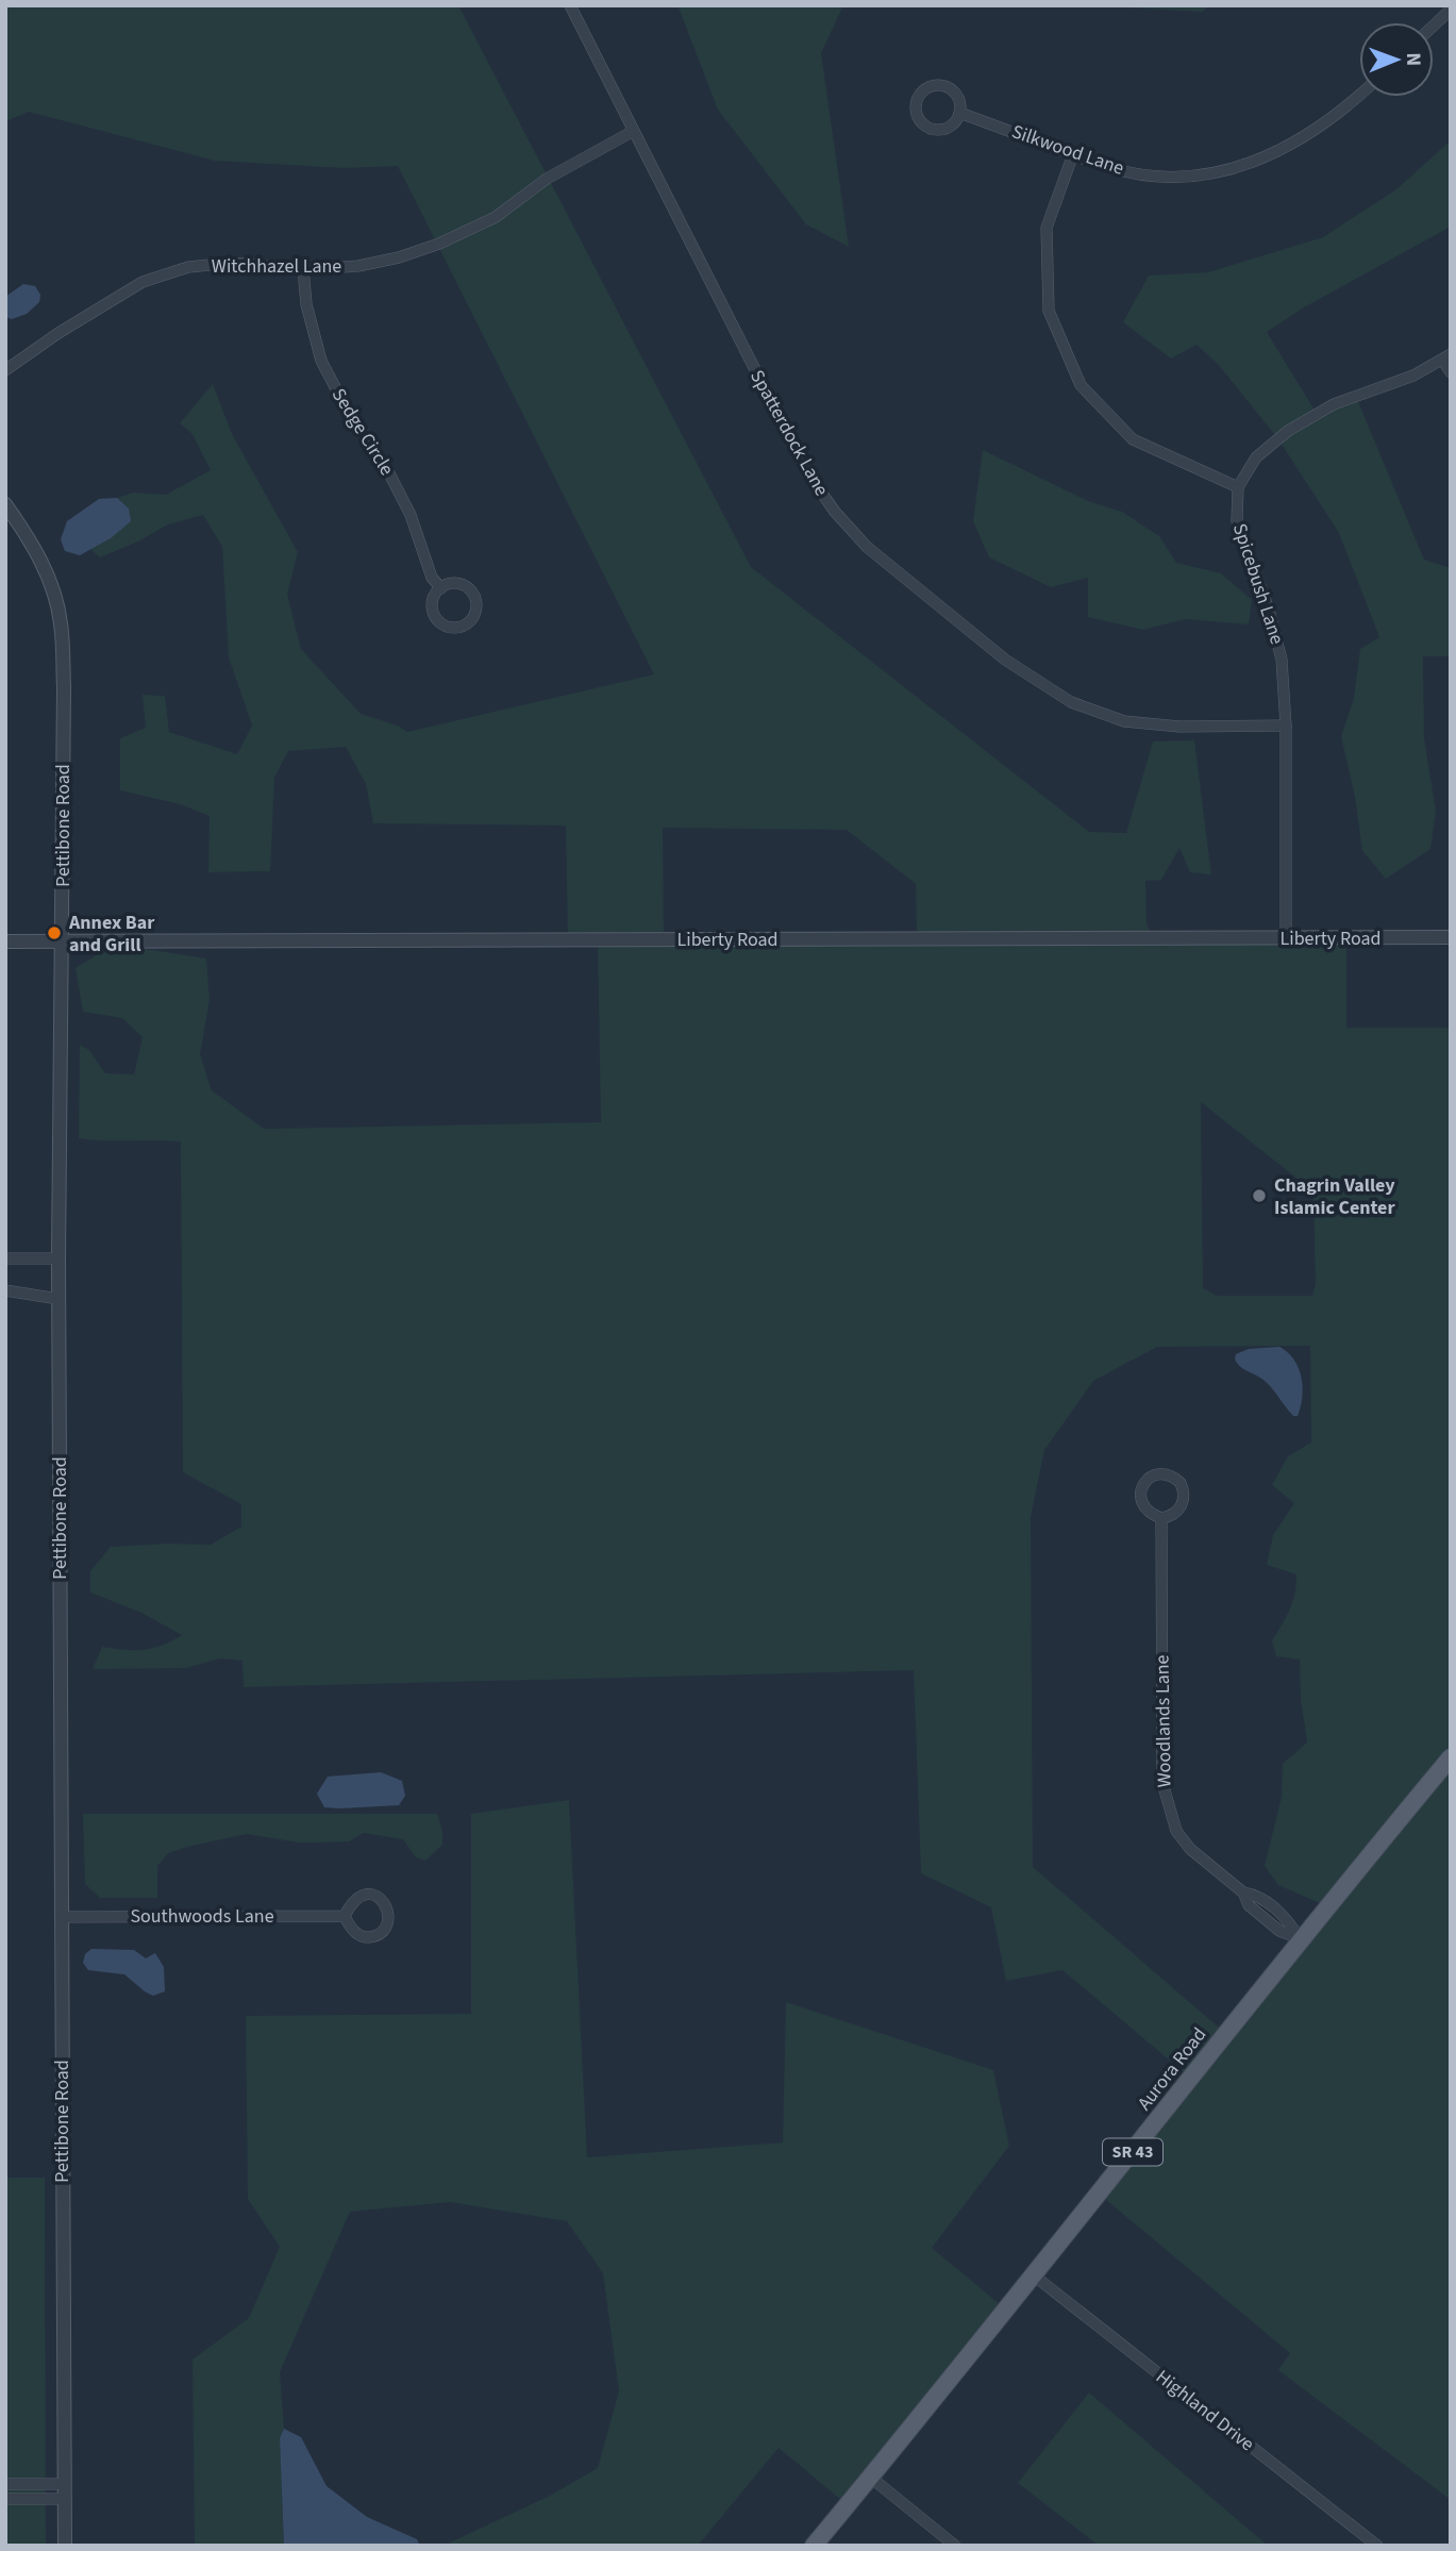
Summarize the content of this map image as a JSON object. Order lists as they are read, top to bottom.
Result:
{
  "streets": {
    "main road": ["Aurora Road", "SR 43"],
    "street": [
      "Silkwood Lane",
      "Witchhazel Lane",
      "Sedge Circle",
      "Spatterdock Lane",
      "Spicebush Lane",
      "Pettibone Road",
      "Liberty Road",
      "Woodlands Lane",
      "Southwoods Lane",
      "Highland Drive"
    ]
  },
  "crossings": [
    ["Witchhazel Lane", "Sedge Circle"],
    ["Witchhazel Lane", "Spatterdock Lane"],
    ["Spatterdock Lane", "Spicebush Lane"],
    ["Spicebush Lane", "Liberty Road"],
    ["Pettibone Road", "Liberty Road"],
    ["Pettibone Road", "Southwoods Lane"],
    ["Woodlands Lane", "Aurora Road"],
    ["Aurora Road", "Highland Drive"]
  ],
  "places": ["Annex Bar and Grill", "Chagrin Valley Islamic Center"],
  "north": "right"
}
